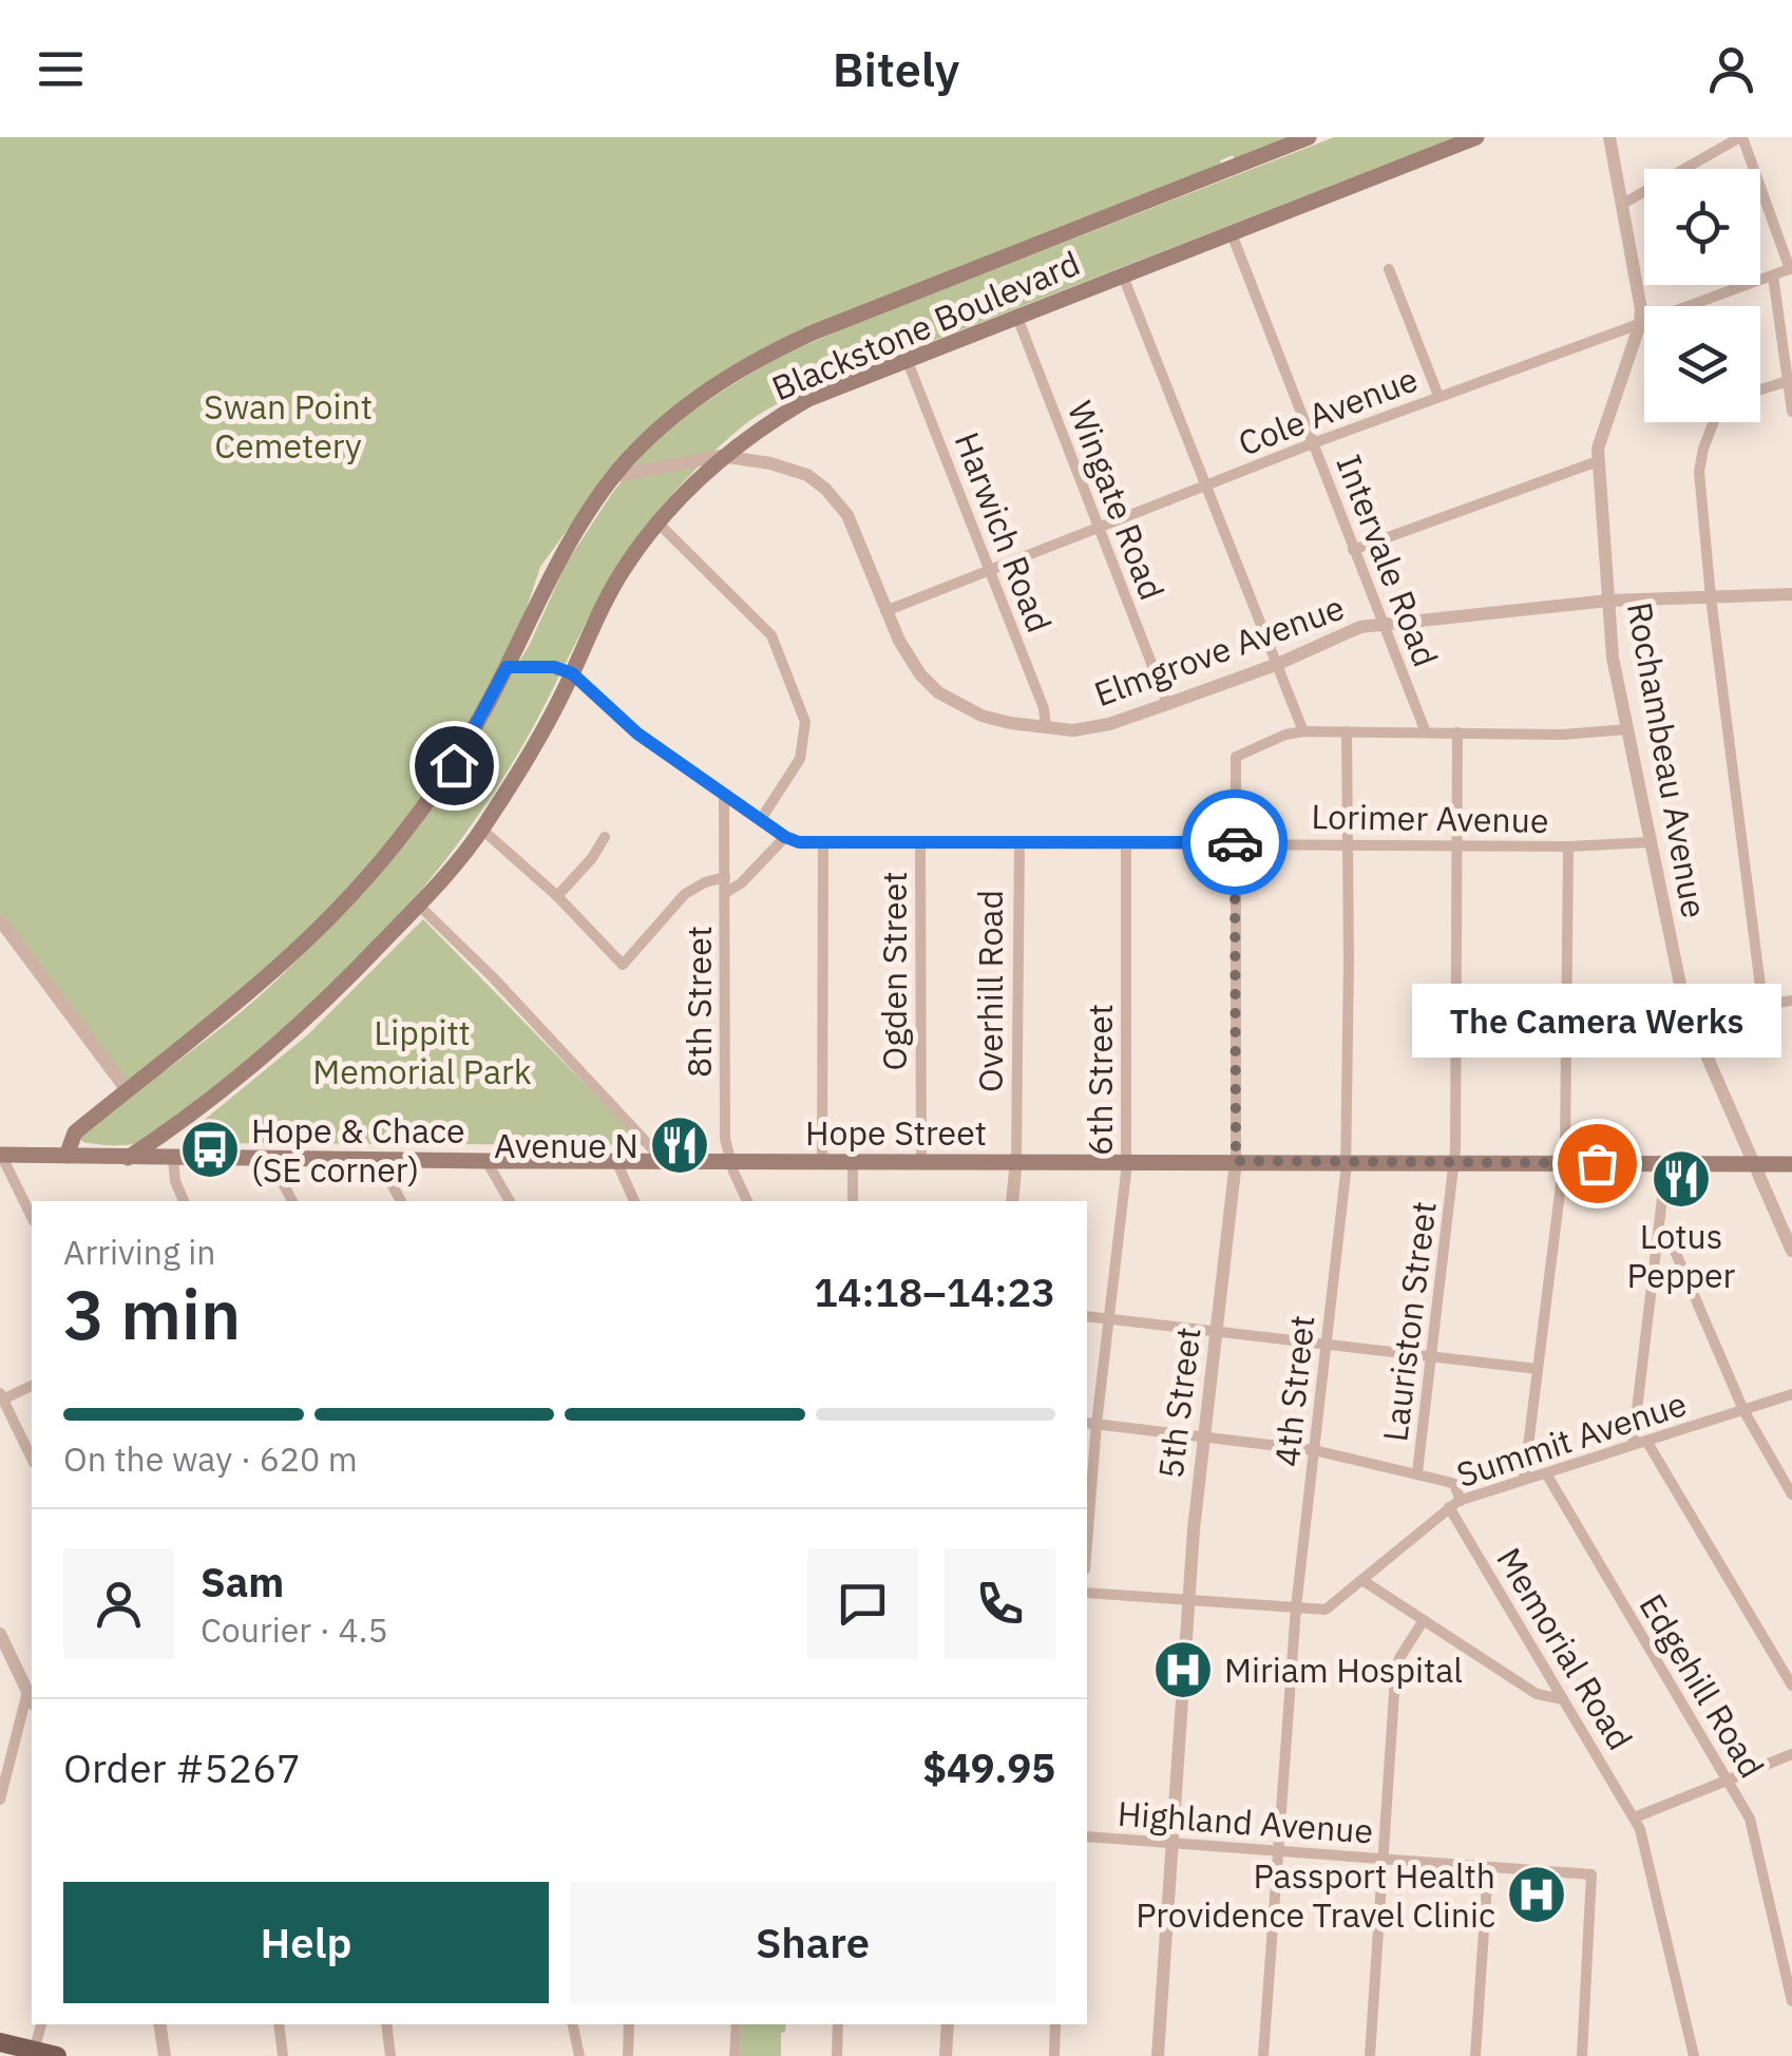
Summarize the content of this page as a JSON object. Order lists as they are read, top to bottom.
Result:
{
  "streets": {
    "main road": ["Blackstone Boulevard", "Hope Street"],
    "street": [
      "Cole Avenue",
      "Wingate Road",
      "Harwich Road",
      "Intervale Road",
      "Elmgrove Avenue",
      "Rochambeau Avenue",
      "Lorimer Avenue",
      "Ogden Street",
      "Overhill Road",
      "8th Street",
      "6th Street",
      "Lauriston Street",
      "4th Street",
      "5th Street",
      "Summit Avenue",
      "Memorial Road",
      "Edgehill Road",
      "Highland Avenue"
    ]
  },
  "crossings": [
    ["Blackstone Boulevard", "Wingate Road"],
    ["Blackstone Boulevard", "Harwich Road"],
    ["Blackstone Boulevard", "Intervale Road"],
    ["Blackstone Boulevard", "Elmgrove Avenue"],
    ["Blackstone Boulevard", "Lorimer Avenue"],
    ["Blackstone Boulevard", "Hope Street"],
    ["Cole Avenue", "Wingate Road"],
    ["Cole Avenue", "Harwich Road"],
    ["Cole Avenue", "Intervale Road"],
    ["Cole Avenue", "Elmgrove Avenue"],
    ["Cole Avenue", "Rochambeau Avenue"],
    ["Wingate Road", "Elmgrove Avenue"],
    ["Harwich Road", "Elmgrove Avenue"],
    ["Intervale Road", "Elmgrove Avenue"],
    ["Elmgrove Avenue", "Rochambeau Avenue"],
    ["Rochambeau Avenue", "Lorimer Avenue"],
    ["Rochambeau Avenue", "Hope Street"],
    ["Lorimer Avenue", "Ogden Street"],
    ["Lorimer Avenue", "Overhill Road"],
    ["Lorimer Avenue", "8th Street"],
    ["Lorimer Avenue", "6th Street"],
    ["Lorimer Avenue", "Lauriston Street"],
    ["Lorimer Avenue", "4th Street"],
    ["Lorimer Avenue", "5th Street"],
    ["Ogden Street", "Hope Street"],
    ["Overhill Road", "Hope Street"],
    ["8th Street", "Hope Street"],
    ["6th Street", "Hope Street"],
    ["Hope Street", "Lauriston Street"],
    ["Hope Street", "4th Street"],
    ["Hope Street", "5th Street"],
    ["4th Street", "Summit Avenue"],
    ["4th Street", "Highland Avenue"],
    ["5th Street", "Summit Avenue"],
    ["5th Street", "Highland Avenue"],
    ["Summit Avenue", "Memorial Road"],
    ["Summit Avenue", "Edgehill Road"]
  ],
  "parks": ["Swan Point Cemetery", "Lippitt Memorial Park"],
  "places": {
    "restaurant": ["Avenue N", "Lotus Pepper"],
    "bus stop": ["Hope & Chace (SE corner)"],
    "other": ["The Camera Werks"],
    "hospital": ["Miriam Hospital", "Passport Health Providence Travel Clinic"]
  },
  "page": {
    "header": "Bitely",
    "bubble": "The Camera Werks",
    "heading": ["3 min", "Arriving in", "14:18–14:23"],
    "panel": [
      "Sam",
      "Courier · 4.5",
      "Order #5267",
      "$49.95"
    ],
    "bar": "On the way · 620 m",
    "buttons": ["Help", "Share"]
  }
}
